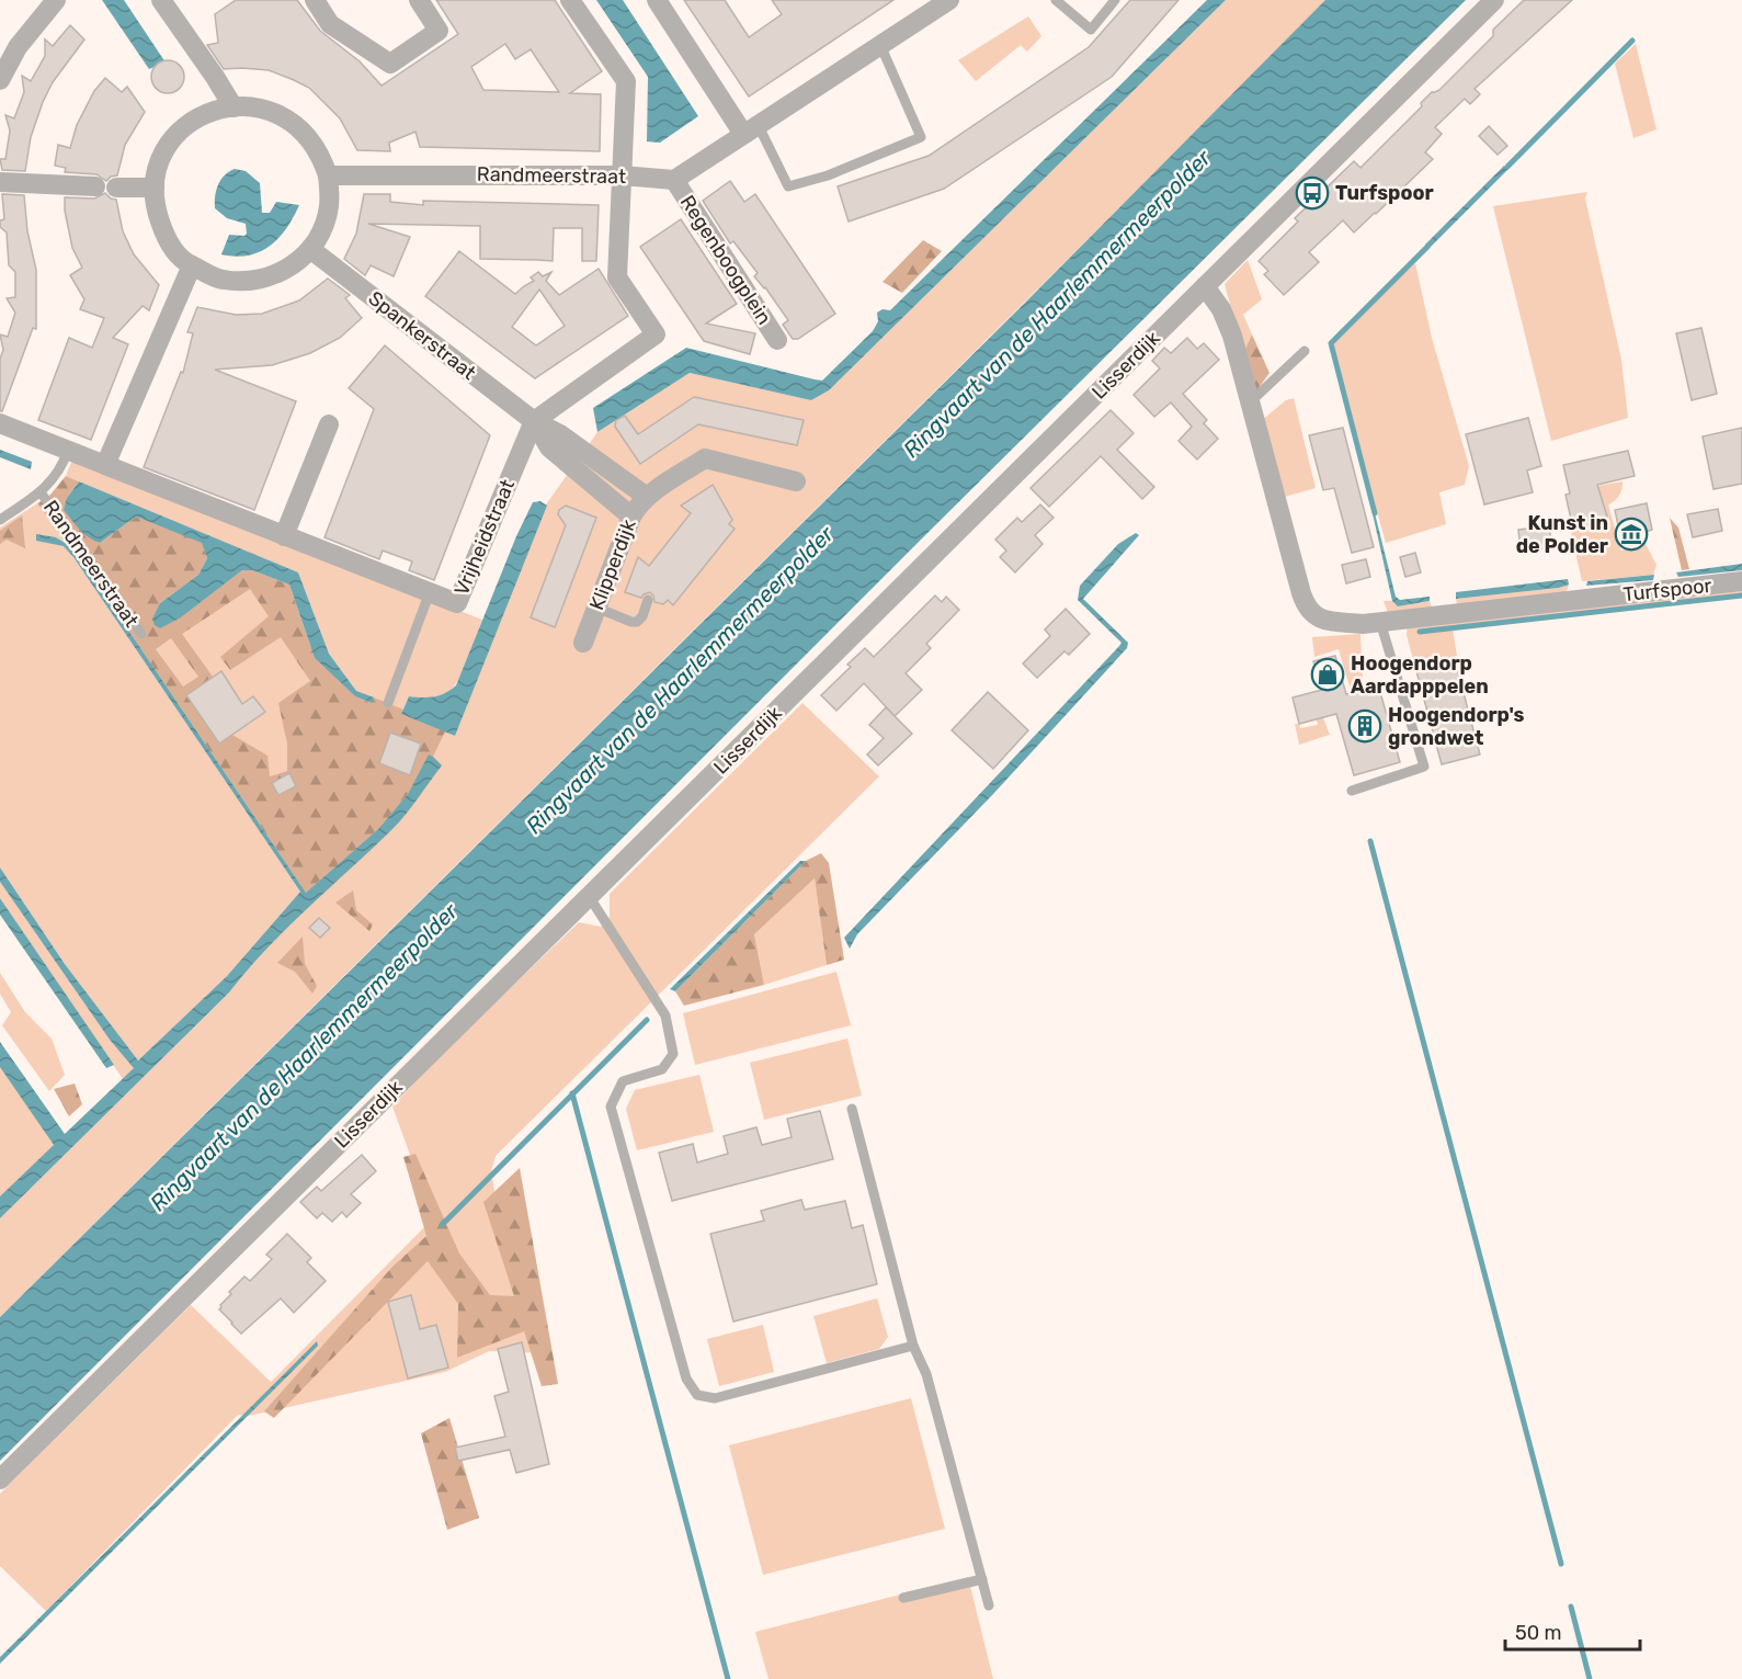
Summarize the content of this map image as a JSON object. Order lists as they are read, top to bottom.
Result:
{
  "streets": {
    "street": [
      "Randmeerstraat",
      "Regenboogplein",
      "Spankerstraat",
      "Lisserdijk",
      "Vrijheidstraat",
      "Klipperdijk",
      "Turfspoor"
    ]
  },
  "crossings": [
    ["Randmeerstraat", "Regenboogplein"],
    ["Randmeerstraat", "Spankerstraat"],
    ["Spankerstraat", "Vrijheidstraat"],
    ["Spankerstraat", "Klipperdijk"],
    ["Lisserdijk", "Turfspoor"]
  ],
  "water": ["Ringvaart van de Haarlemmermeerpolder"],
  "places": {
    "bus stop": ["Turfspoor"],
    "museum": ["Kunst in de Polder"],
    "shop": ["Hoogendorp Aardapppelen"],
    "building": ["Hoogendorp's grondwet"]
  },
  "scale_bar": "50 m"
}
